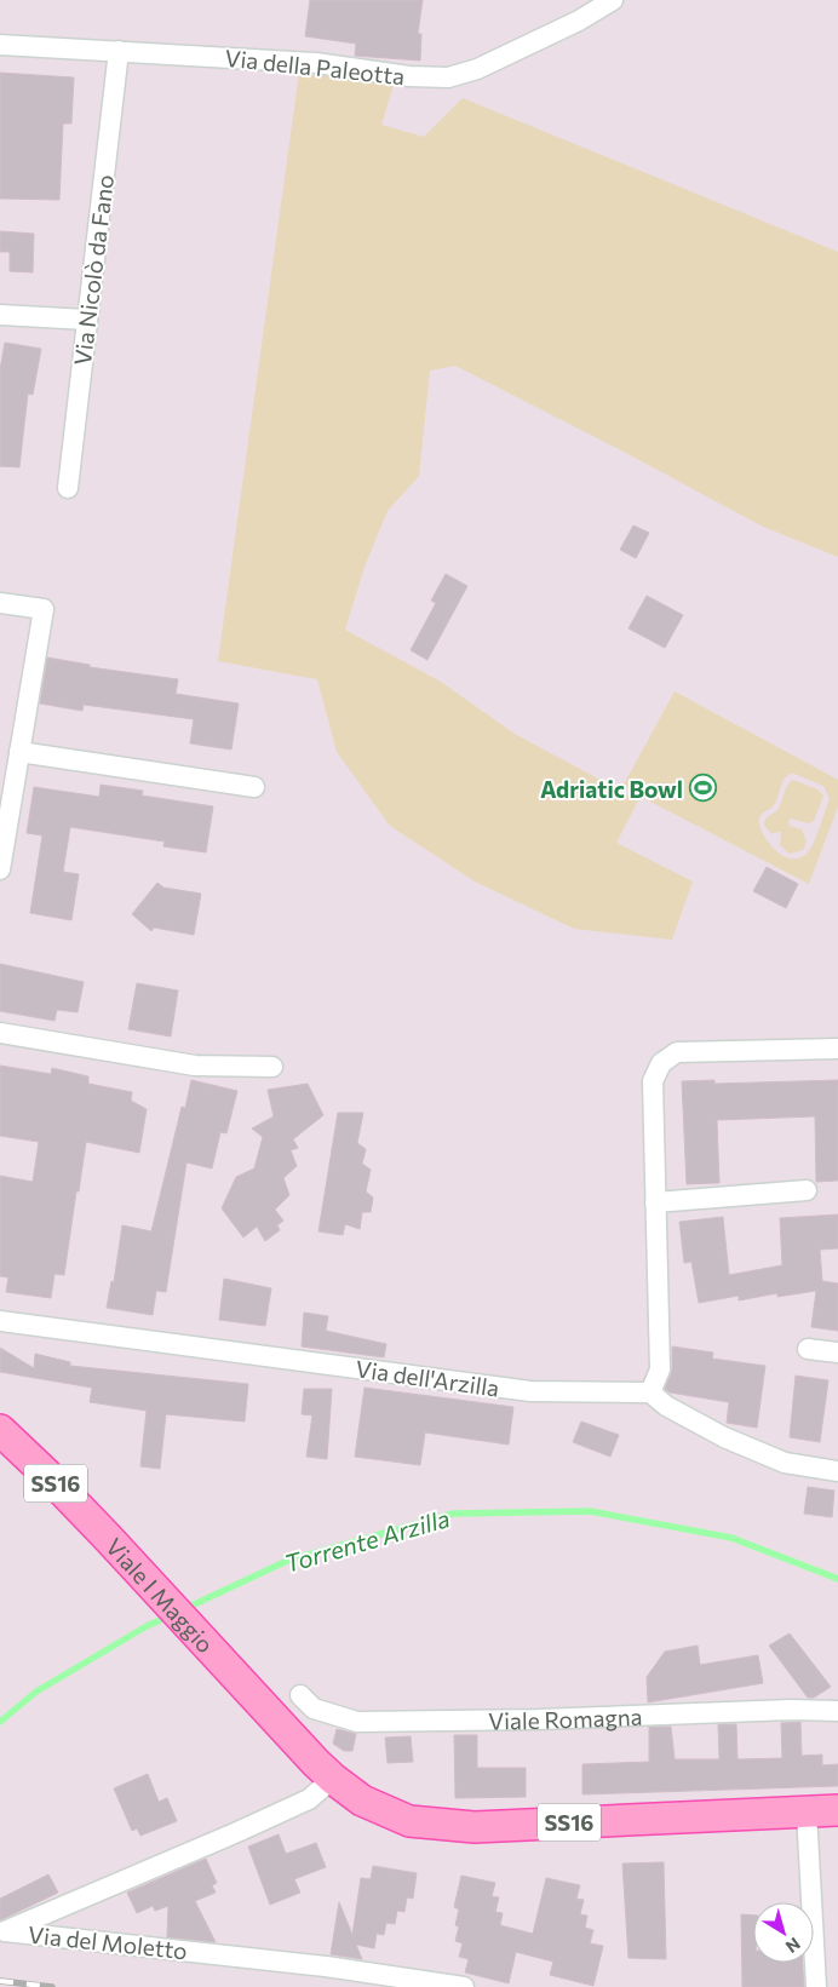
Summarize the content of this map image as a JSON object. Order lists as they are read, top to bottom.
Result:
{
  "streets": {
    "main road": ["SS16", "Viale I Maggio"],
    "street": [
      "Via della Paleotta",
      "Via Nicolò da Fano",
      "Via dell'Arzilla",
      "Viale Romagna",
      "Via del Moletto"
    ]
  },
  "crossings": [
    ["Via della Paleotta", "Via Nicolò da Fano"],
    ["SS16", "Viale I Maggio"],
    ["SS16", "Via del Moletto"],
    ["Viale I Maggio", "Via del Moletto"]
  ],
  "water": ["Torrente Arzilla"],
  "places": {
    "sports": ["Adriatic Bowl"]
  },
  "north": "bottom right"
}
